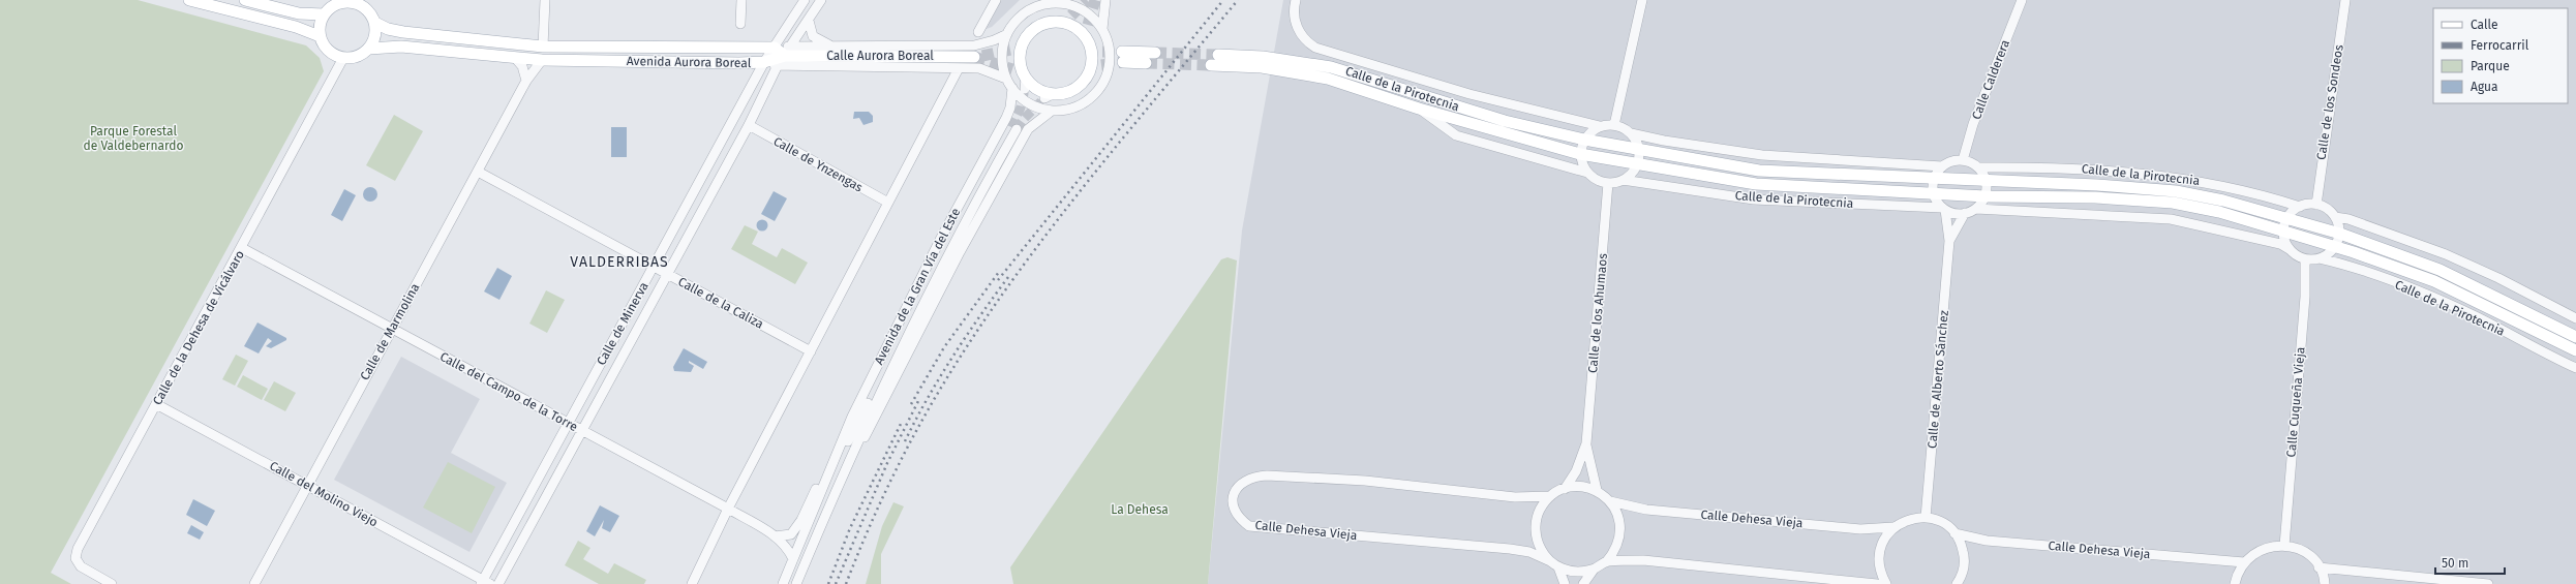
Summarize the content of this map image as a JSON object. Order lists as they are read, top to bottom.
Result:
{
  "streets": {
    "main road": ["Calle Aurora Boreal", "Avenida Aurora Boreal", "Calle de la Pirotecnia"],
    "street": [
      "Calle Calderera",
      "Calle de los Sondeos",
      "Calle de Ynzengas",
      "Avenida de la Gran Vía del Este",
      "Calle de la Caliza",
      "Calle de los Ahumaos",
      "Calle de Minerva",
      "Calle de la Dehesa de Vicálvaro",
      "Calle de Marmolina",
      "Calle de Alberto Sánchez",
      "Calle del Campo de la Torre",
      "Calle Cuqueña Vieja",
      "Calle del Molino Viejo",
      "Calle Dehesa Vieja"
    ]
  },
  "crossings": [
    ["Calle Aurora Boreal", "Avenida Aurora Boreal"],
    ["Calle Aurora Boreal", "Calle de Minerva"],
    ["Avenida Aurora Boreal", "Calle de Minerva"],
    ["Avenida Aurora Boreal", "Calle de la Dehesa de Vicálvaro"],
    ["Avenida Aurora Boreal", "Calle de Marmolina"],
    ["Calle Calderera", "Calle de la Pirotecnia"],
    ["Calle de la Pirotecnia", "Calle de los Sondeos"],
    ["Calle de la Pirotecnia", "Calle de los Ahumaos"],
    ["Calle de la Pirotecnia", "Calle de Alberto Sánchez"],
    ["Calle de la Pirotecnia", "Calle Cuqueña Vieja"],
    ["Calle de Ynzengas", "Calle de Minerva"],
    ["Avenida de la Gran Vía del Este", "Calle del Campo de la Torre"],
    ["Calle de la Caliza", "Calle de Minerva"],
    ["Calle de la Caliza", "Calle de Marmolina"],
    ["Calle de los Ahumaos", "Calle Dehesa Vieja"],
    ["Calle de Minerva", "Calle del Campo de la Torre"],
    ["Calle de Minerva", "Calle del Molino Viejo"],
    ["Calle de la Dehesa de Vicálvaro", "Calle del Campo de la Torre"],
    ["Calle de la Dehesa de Vicálvaro", "Calle del Molino Viejo"],
    ["Calle de Marmolina", "Calle del Campo de la Torre"],
    ["Calle de Marmolina", "Calle del Molino Viejo"]
  ],
  "districts": ["VALDERRIBAS"],
  "parks": ["Parque Forestal de Valdebernardo", "La Dehesa"],
  "legend": [
    "Calle",
    "Ferrocarril",
    "Parque",
    "Agua"
  ],
  "scale_bar": "50 m"
}
